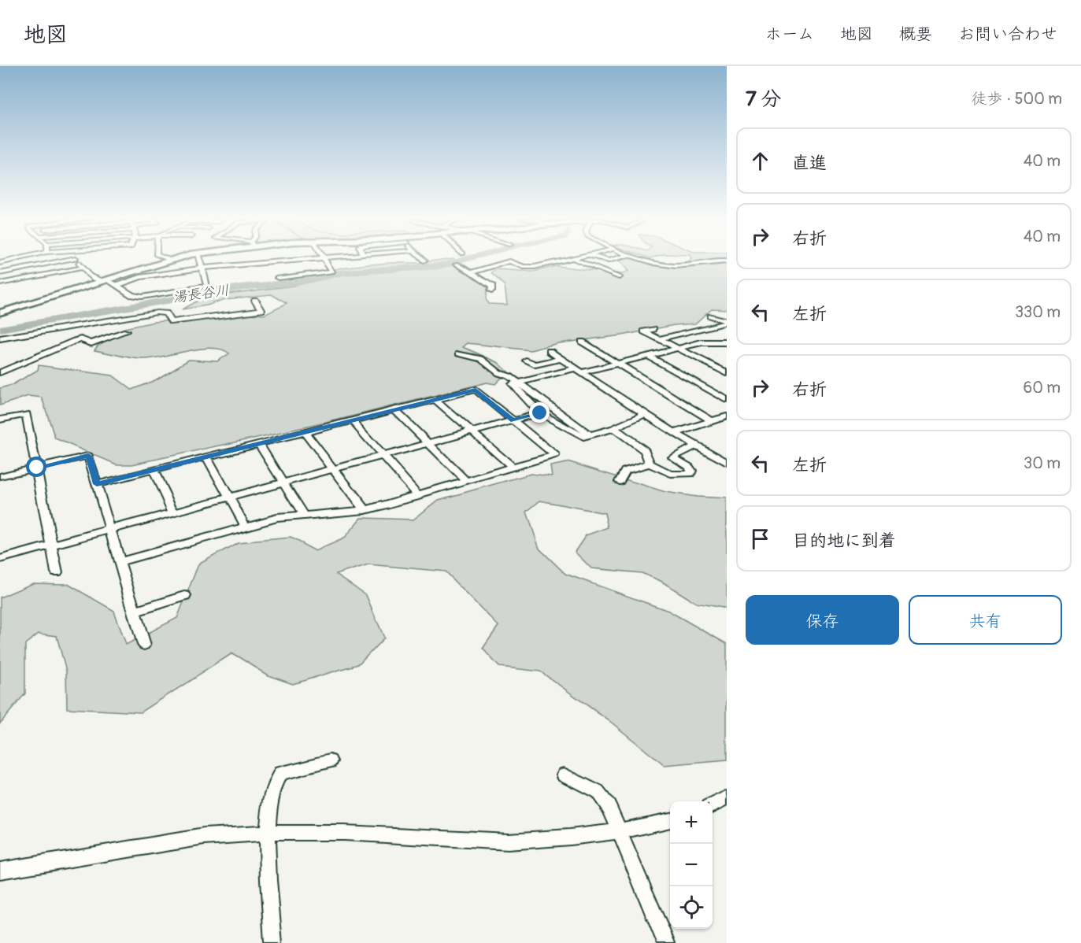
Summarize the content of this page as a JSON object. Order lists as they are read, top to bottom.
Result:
{
  "water": ["湯長谷川"],
  "page": {
    "header": "地図",
    "nav": [
      "ホーム",
      "地図",
      "概要",
      "お問い合わせ"
    ],
    "heading": ["7 分", "徒歩 · 500 m"],
    "list": [
      ["直進", "40 m"],
      ["右折", "40 m"],
      ["左折", "330 m"],
      ["右折", "60 m"],
      ["左折", "30 m"],
      "目的地に到着"
    ],
    "buttons": ["保存", "共有"],
    "map_buttons": ["+", "−"]
  }
}
